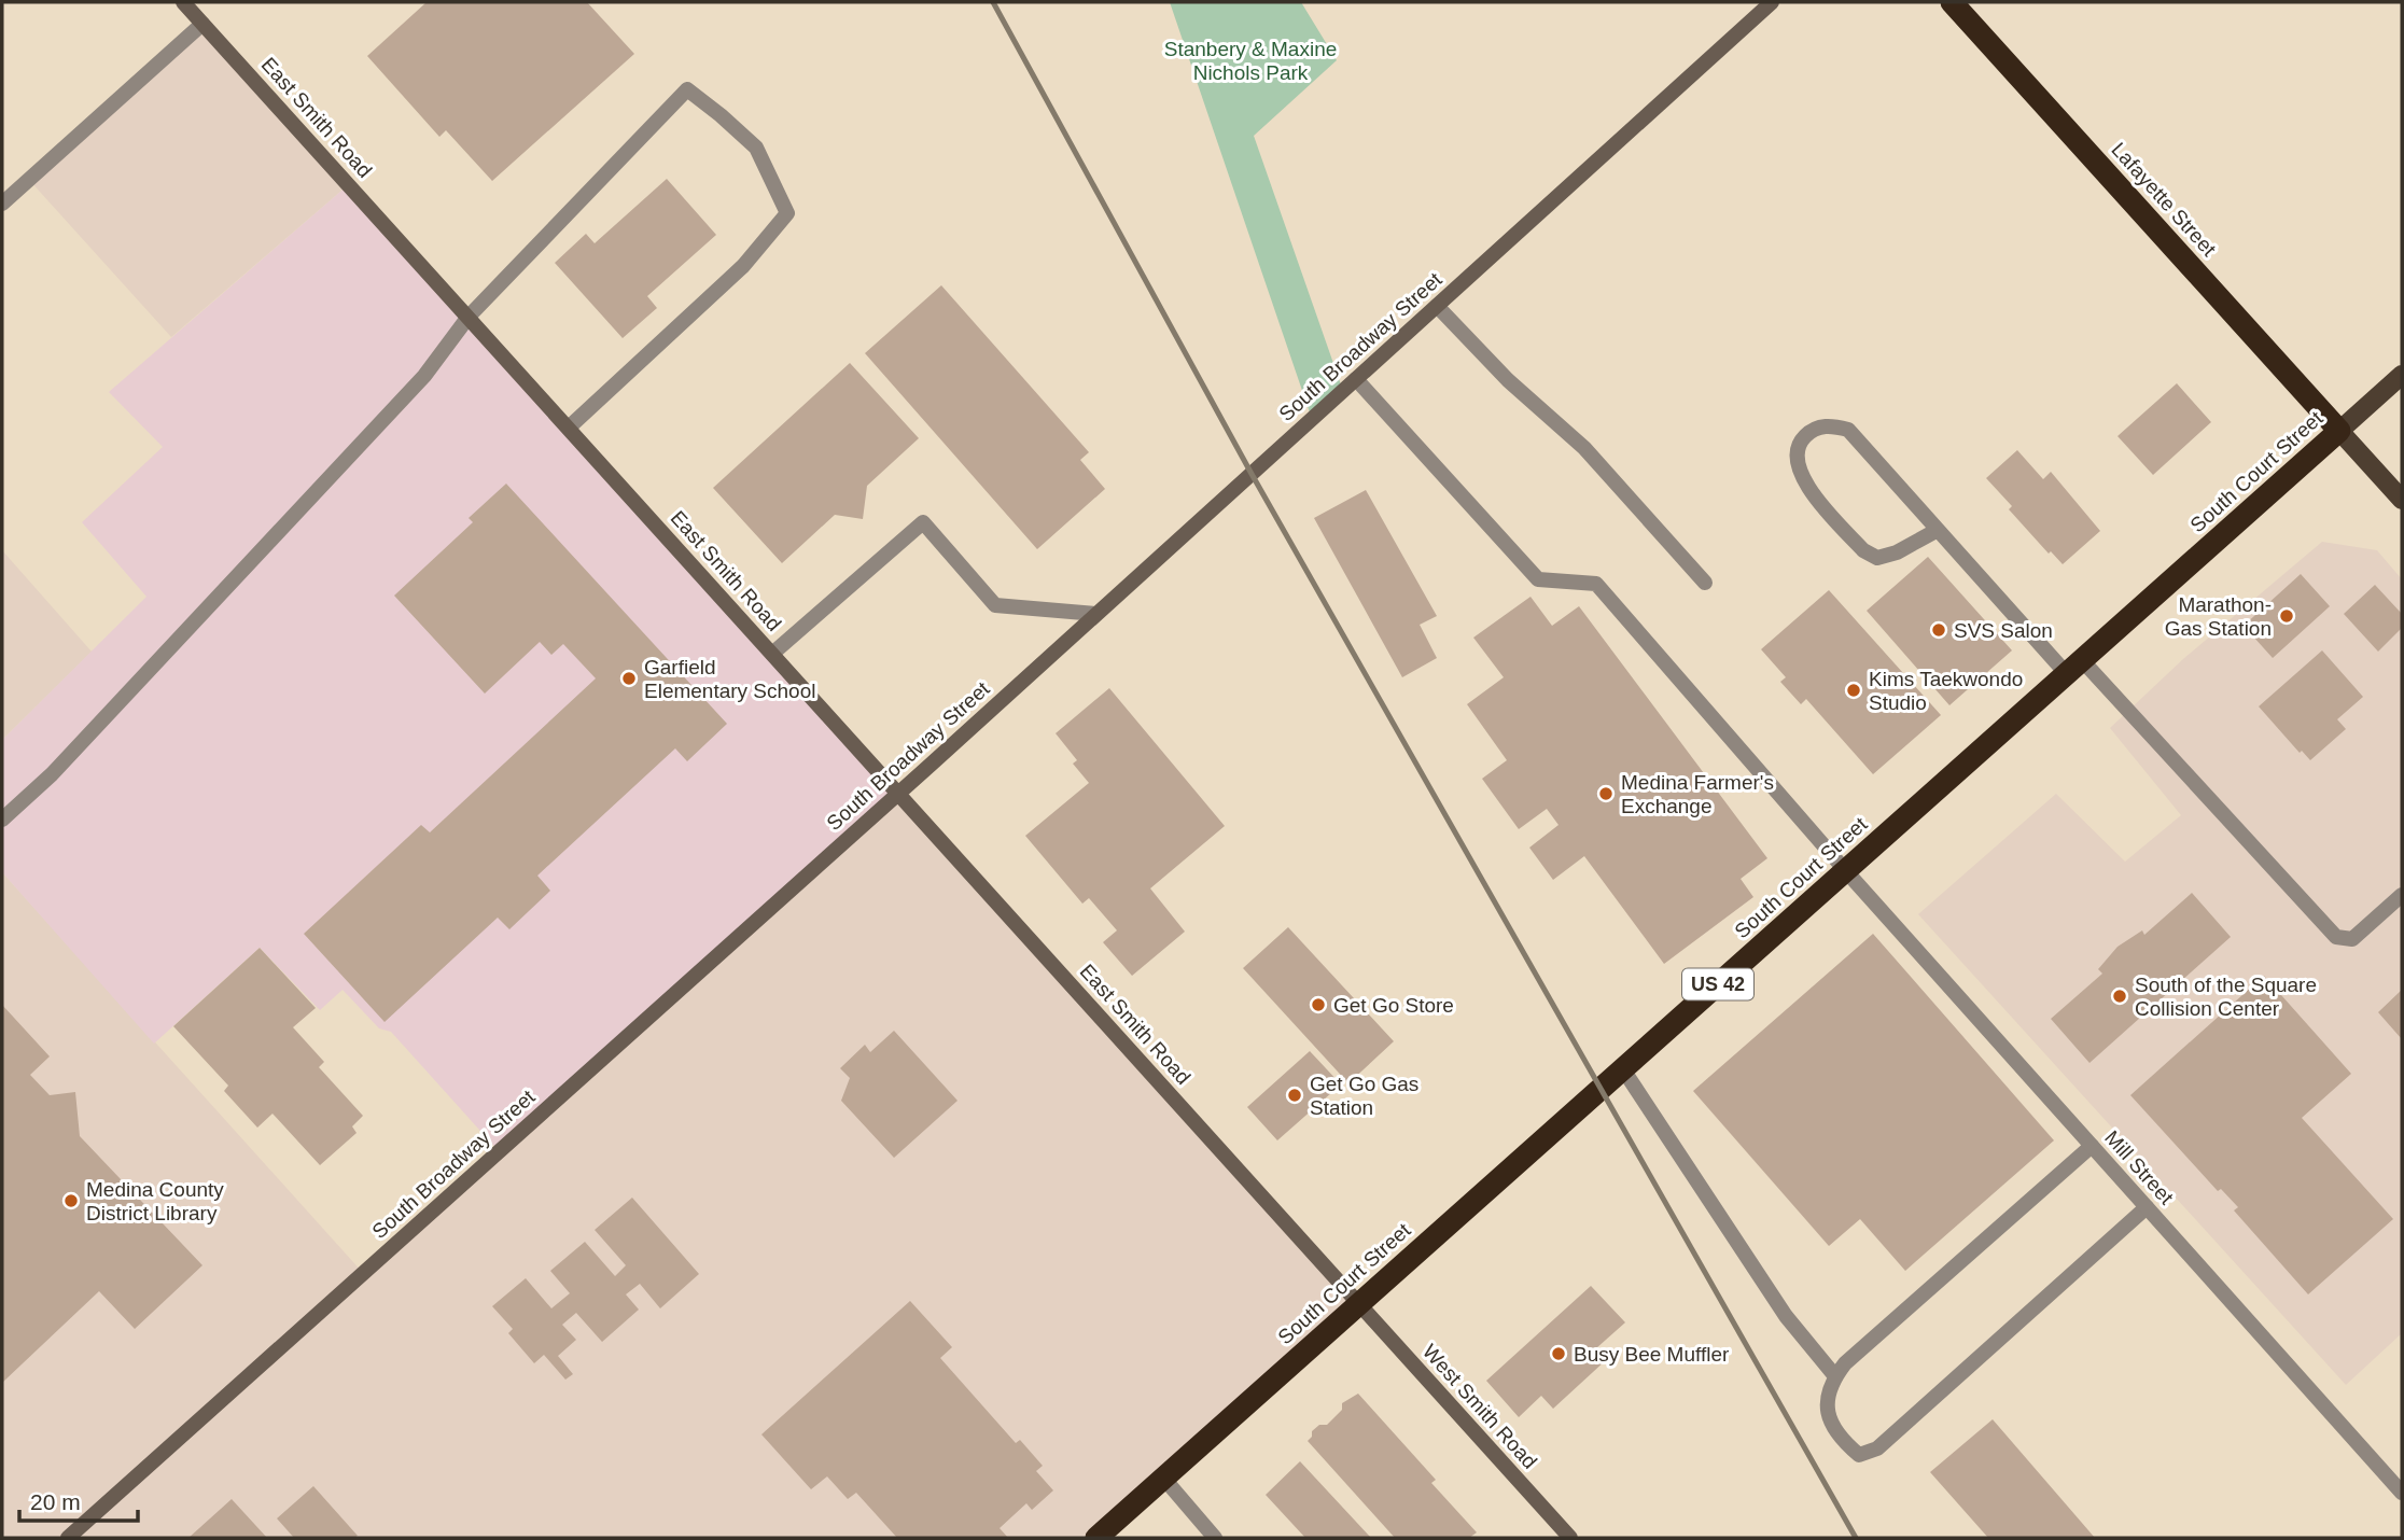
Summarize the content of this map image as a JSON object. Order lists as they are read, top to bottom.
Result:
{
  "streets": {
    "highway": ["Lafayette Street", "South Court Street", "US 42"],
    "main road": ["East Smith Road", "South Broadway Street", "West Smith Road"],
    "street": ["Mill Street"]
  },
  "crossings": [
    ["East Smith Road", "South Broadway Street"],
    ["East Smith Road", "South Court Street"],
    ["East Smith Road", "West Smith Road"],
    ["Lafayette Street", "South Court Street"],
    ["South Broadway Street", "Mill Street"],
    ["South Court Street", "Mill Street"],
    ["South Court Street", "West Smith Road"]
  ],
  "parks": ["Stanbery & Maxine Nichols Park"],
  "places": [
    "Marathon- Gas Station",
    "SVS Salon",
    "Garfield Elementary School",
    "Kims Taekwondo Studio",
    "Medina Farmer's Exchange",
    "South of the Square Collision Center",
    "Get Go Store",
    "Get Go Gas Station",
    "Medina County District Library",
    "Busy Bee Muffler"
  ],
  "scale_bar": "20 m"
}
